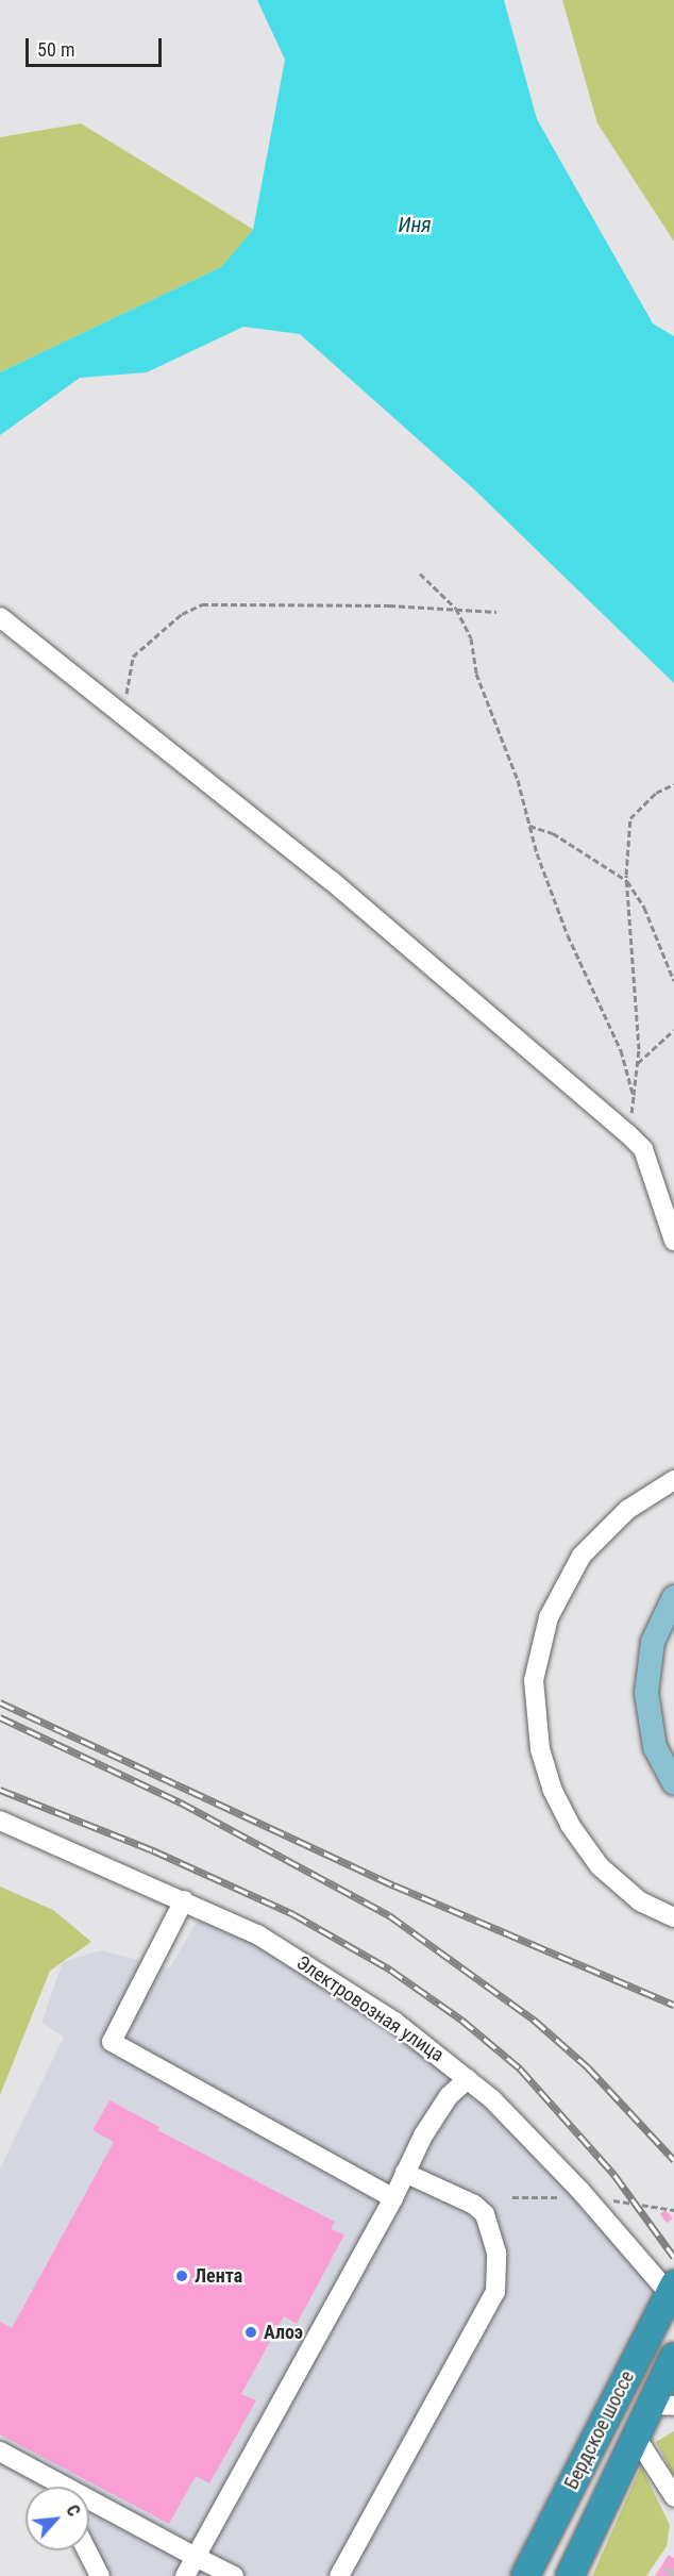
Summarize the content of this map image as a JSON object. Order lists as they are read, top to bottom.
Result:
{
  "streets": {
    "highway": ["Бердское шоссе"],
    "street": ["Электровозная улица"]
  },
  "crossings": [
    ["Электровозная улица", "Бердское шоссе"]
  ],
  "water": ["Иня"],
  "places": ["Лента", "Алоэ"],
  "scale_bar": "50 m",
  "north": "top right"
}
